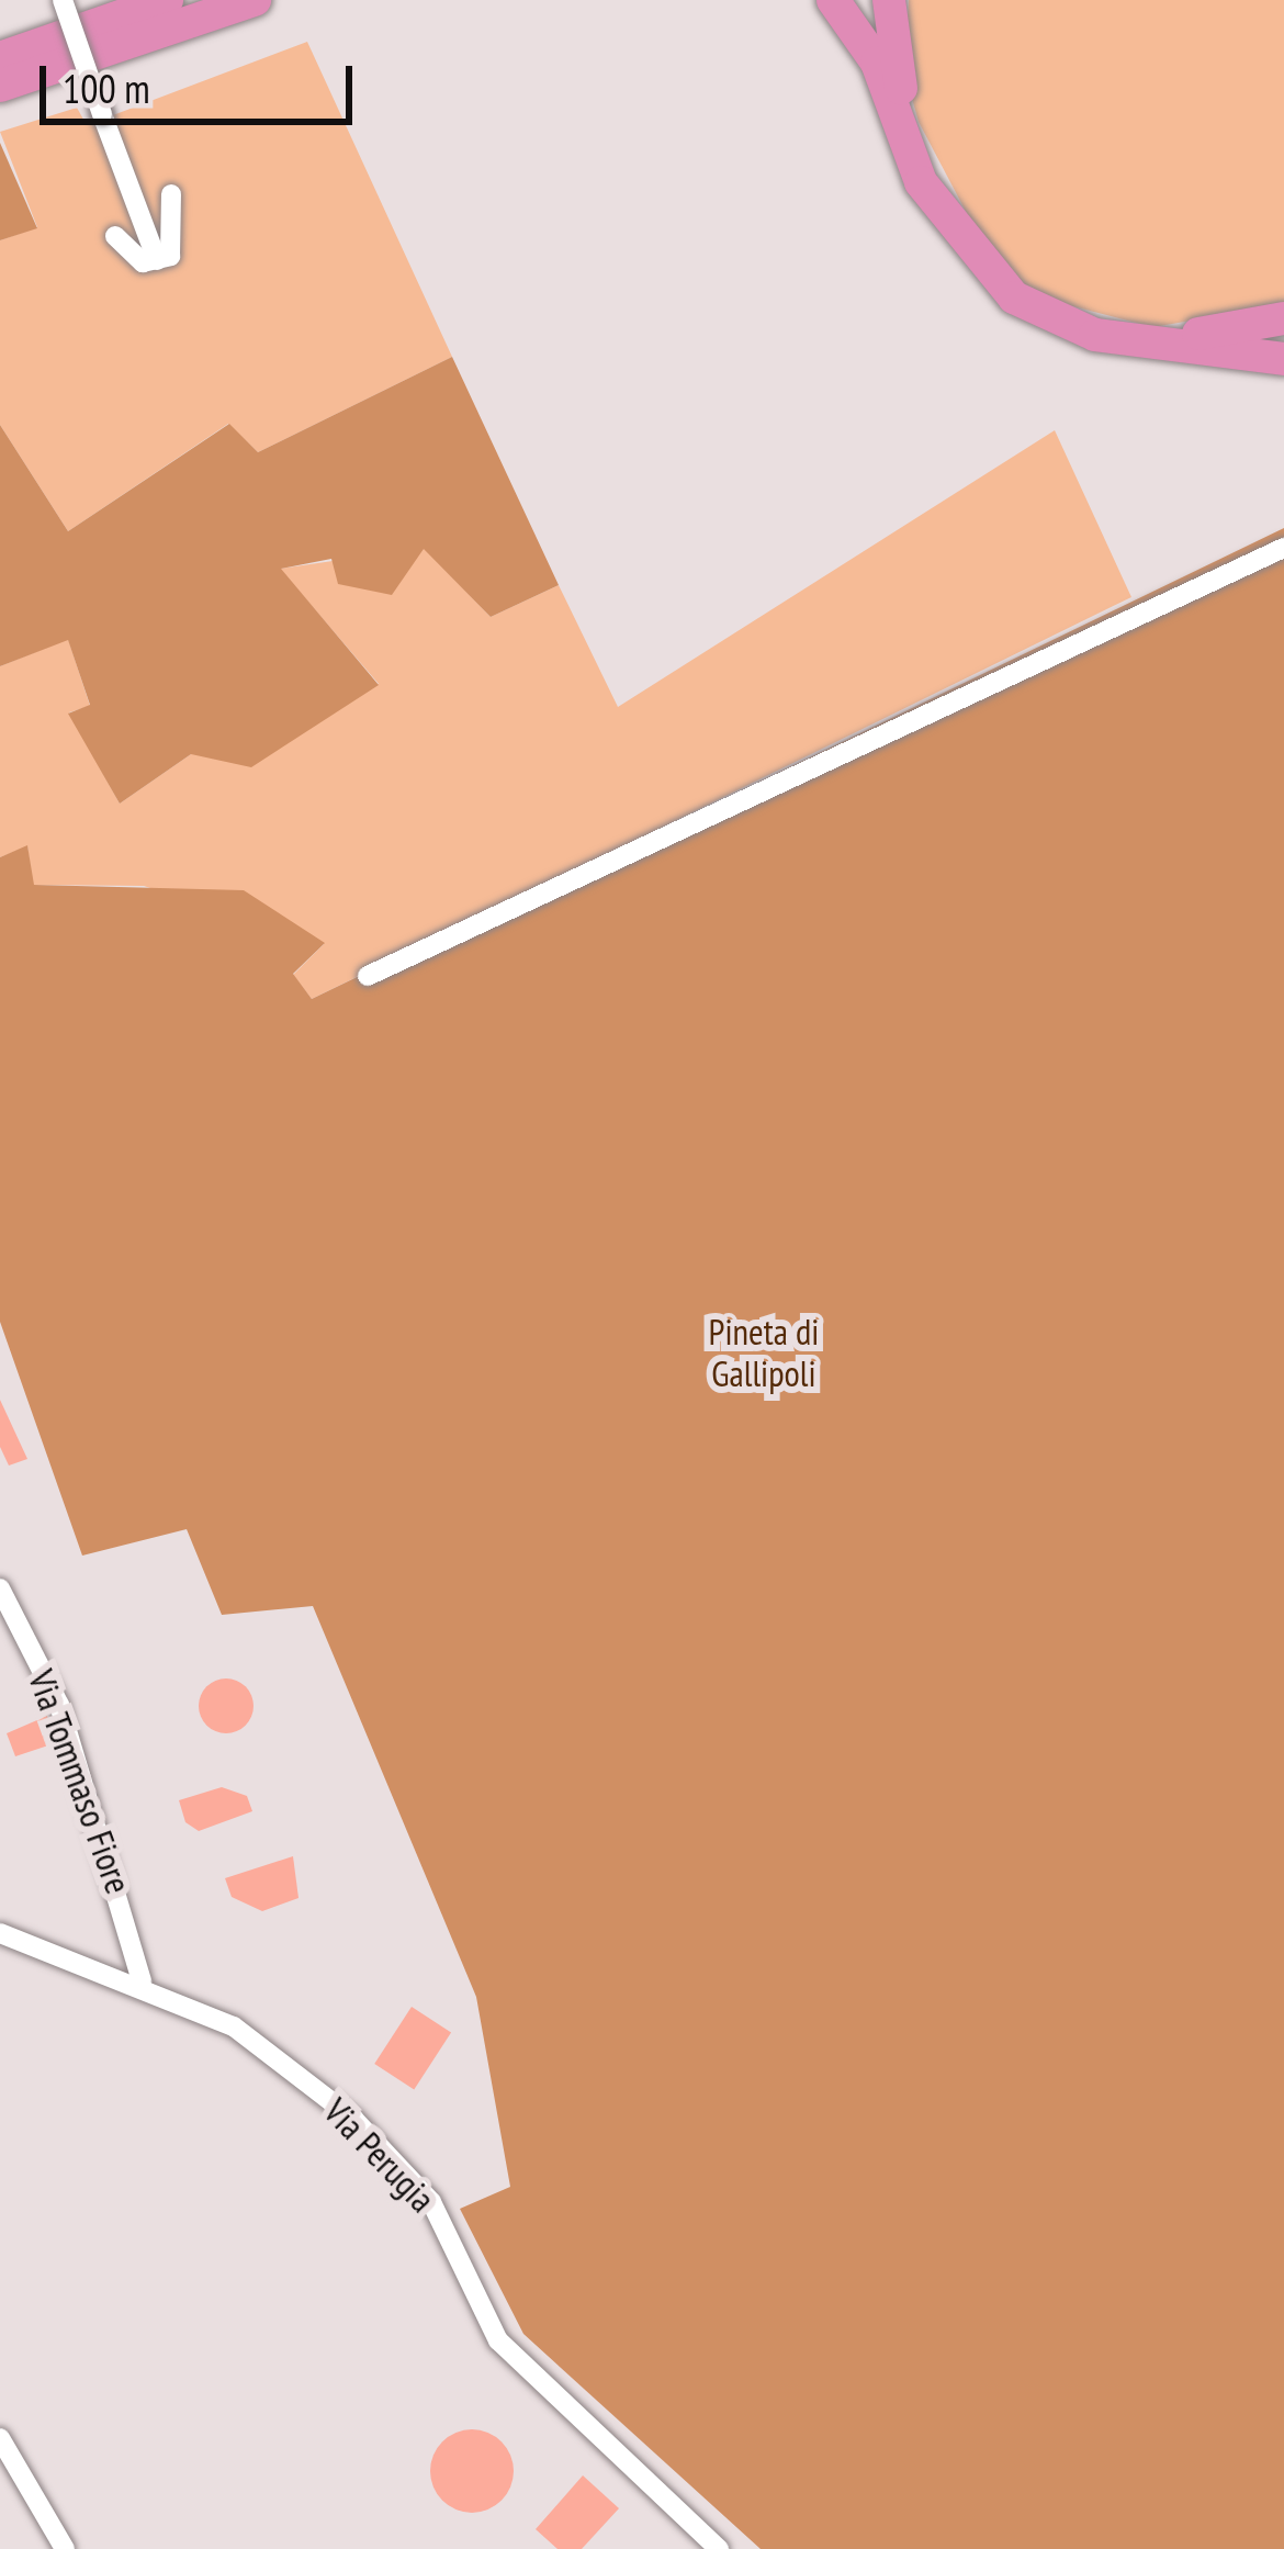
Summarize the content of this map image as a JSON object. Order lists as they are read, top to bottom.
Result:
{
  "streets": {
    "street": ["Via Tommaso Fiore", "Via Perugia"]
  },
  "crossings": [
    ["Via Tommaso Fiore", "Via Perugia"]
  ],
  "parks": ["Pineta di Gallipoli"],
  "scale_bar": "100 m"
}
